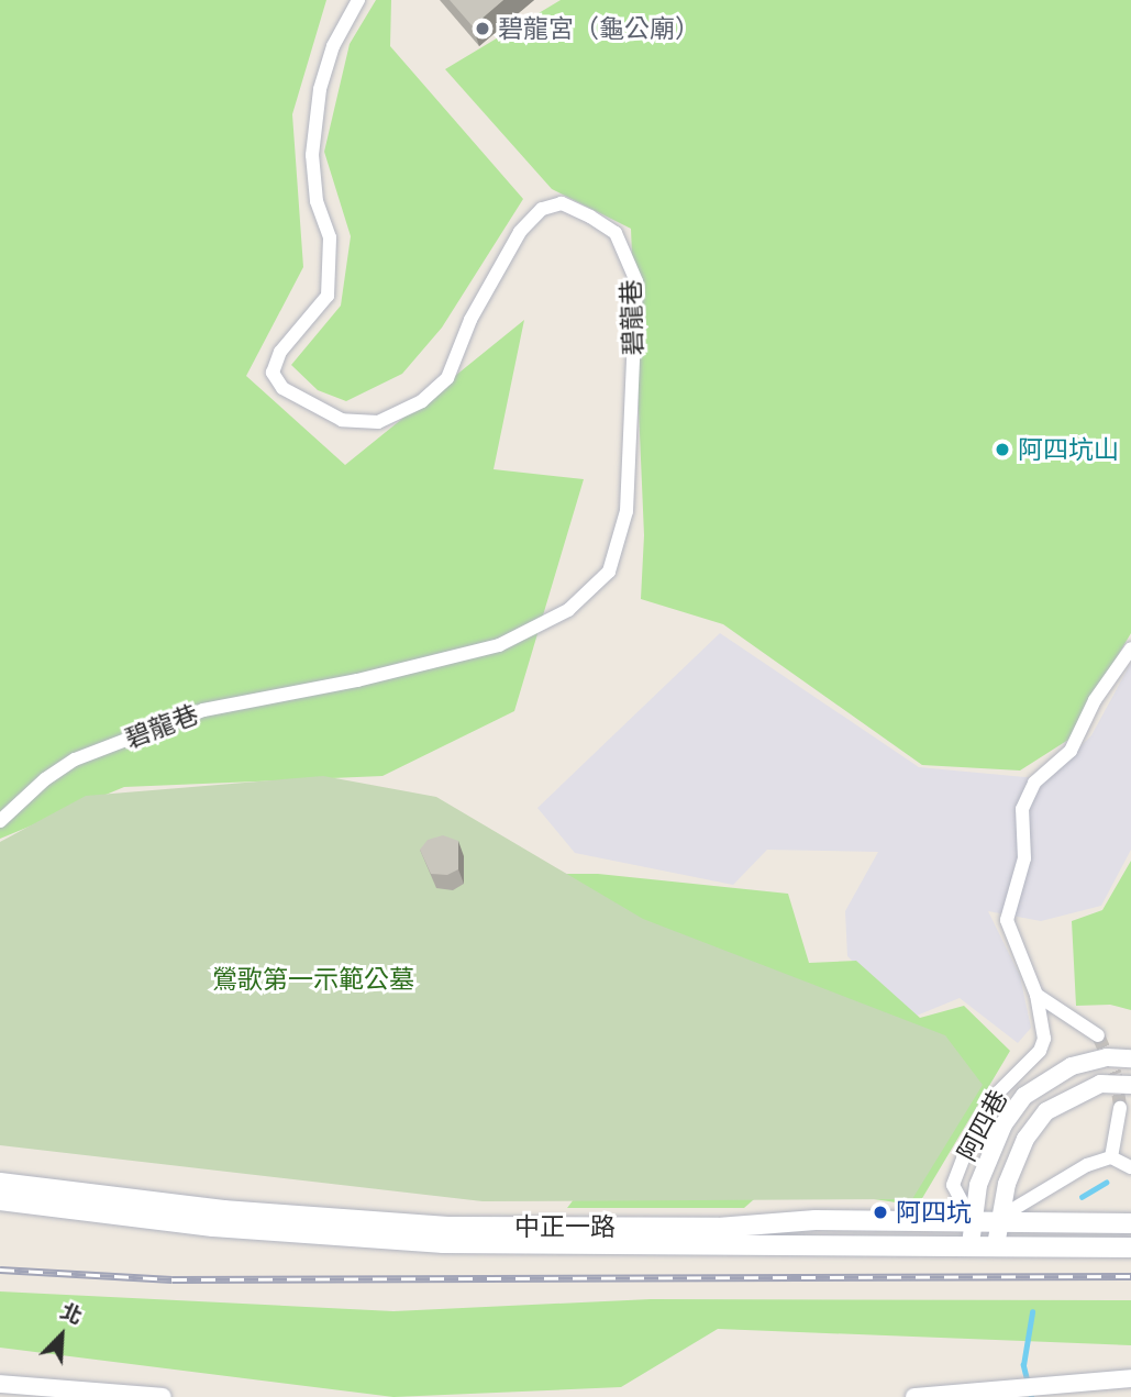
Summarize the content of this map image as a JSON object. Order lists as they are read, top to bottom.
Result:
{
  "streets": {
    "main road": ["中正一路"],
    "street": ["碧龍巷", "阿四巷"]
  },
  "crossings": [
    ["阿四巷", "中正一路"]
  ],
  "parks": ["鶯歌第一示範公墓"],
  "places": ["碧龍宮（龜公廟）", "阿四坑山", "阿四坑"],
  "north": "top right"
}
